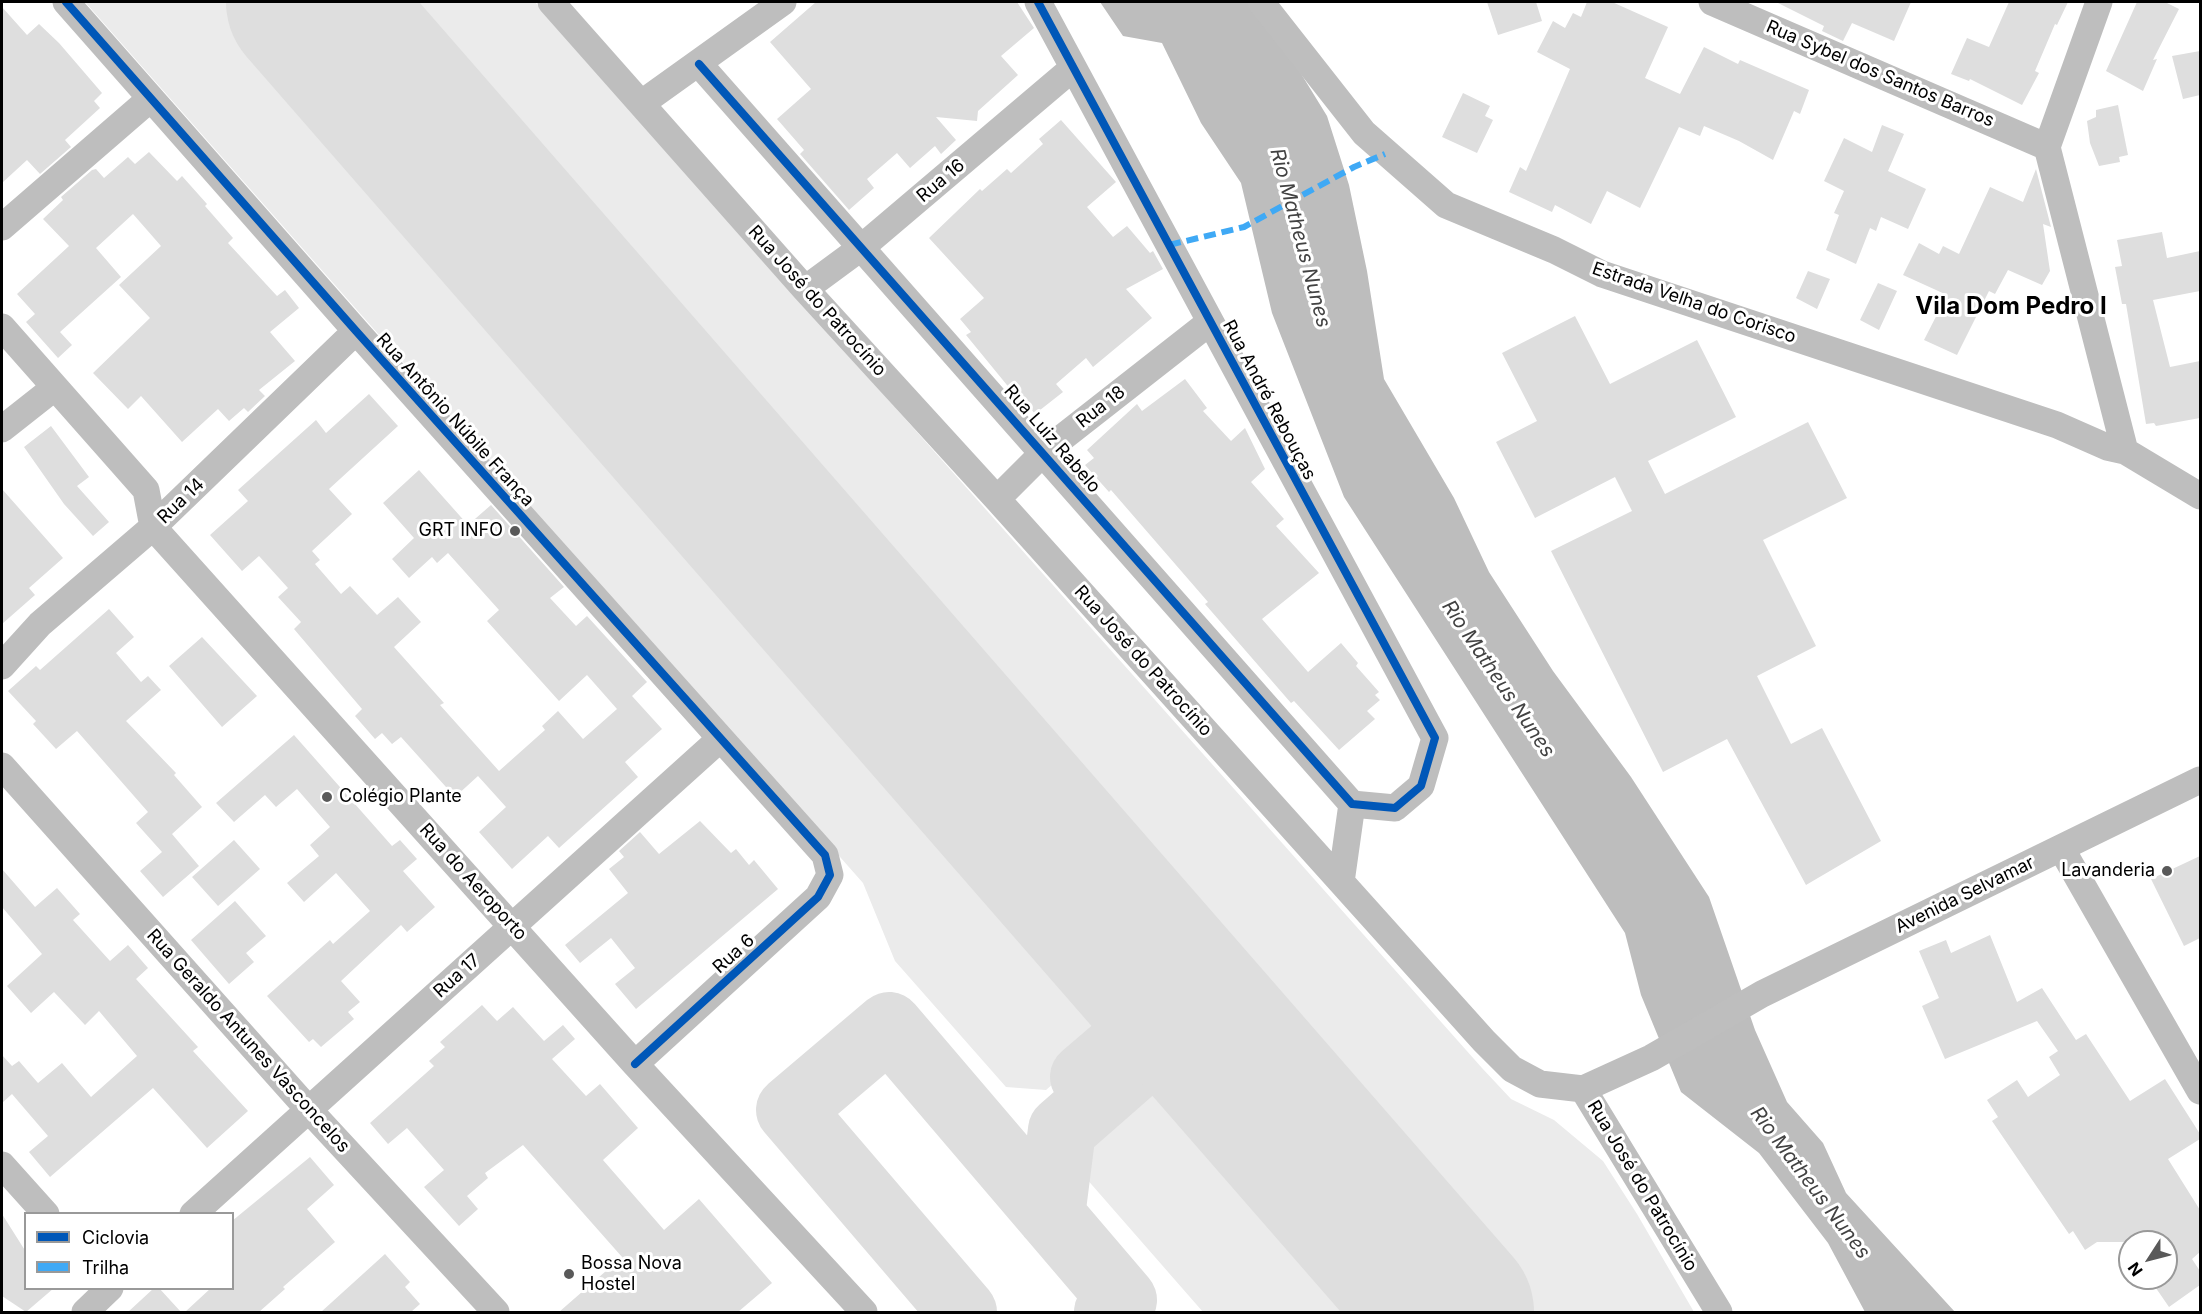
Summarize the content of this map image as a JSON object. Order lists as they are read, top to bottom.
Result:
{
  "streets": {
    "street": [
      "Rua Sybel dos Santos Barros",
      "Rua 16",
      "Rua José do Patrocínio",
      "Estrada Velha do Corisco",
      "Rua André Rebouças",
      "Rua 18",
      "Rua Antônio Núbile França",
      "Rua Luiz Rabelo",
      "Rua 14",
      "Rua do Aeroporto",
      "Avenida Selvamar",
      "Rua 6",
      "Rua 17",
      "Rua Geraldo Antunes Vasconcelos"
    ]
  },
  "crossings": [
    ["Rua 16", "Rua José do Patrocínio"],
    ["Rua 16", "Rua André Rebouças"],
    ["Rua 16", "Rua Luiz Rabelo"],
    ["Rua José do Patrocínio", "Rua 18"],
    ["Rua José do Patrocínio", "Avenida Selvamar"],
    ["Rua André Rebouças", "Rua 18"],
    ["Rua André Rebouças", "Rua Luiz Rabelo"],
    ["Rua 18", "Rua Luiz Rabelo"],
    ["Rua Antônio Núbile França", "Rua 14"],
    ["Rua Antônio Núbile França", "Rua 6"],
    ["Rua Antônio Núbile França", "Rua 17"],
    ["Rua 14", "Rua do Aeroporto"],
    ["Rua do Aeroporto", "Rua 6"],
    ["Rua do Aeroporto", "Rua 17"],
    ["Rua 17", "Rua Geraldo Antunes Vasconcelos"]
  ],
  "districts": ["Vila Dom Pedro I"],
  "water": ["Rio Matheus Nunes"],
  "places": [
    "GRT INFO",
    "Colégio Plante",
    "Lavanderia",
    "Bossa Nova Hostel"
  ],
  "legend": ["Ciclovia", "Trilha"],
  "north": "bottom left"
}
